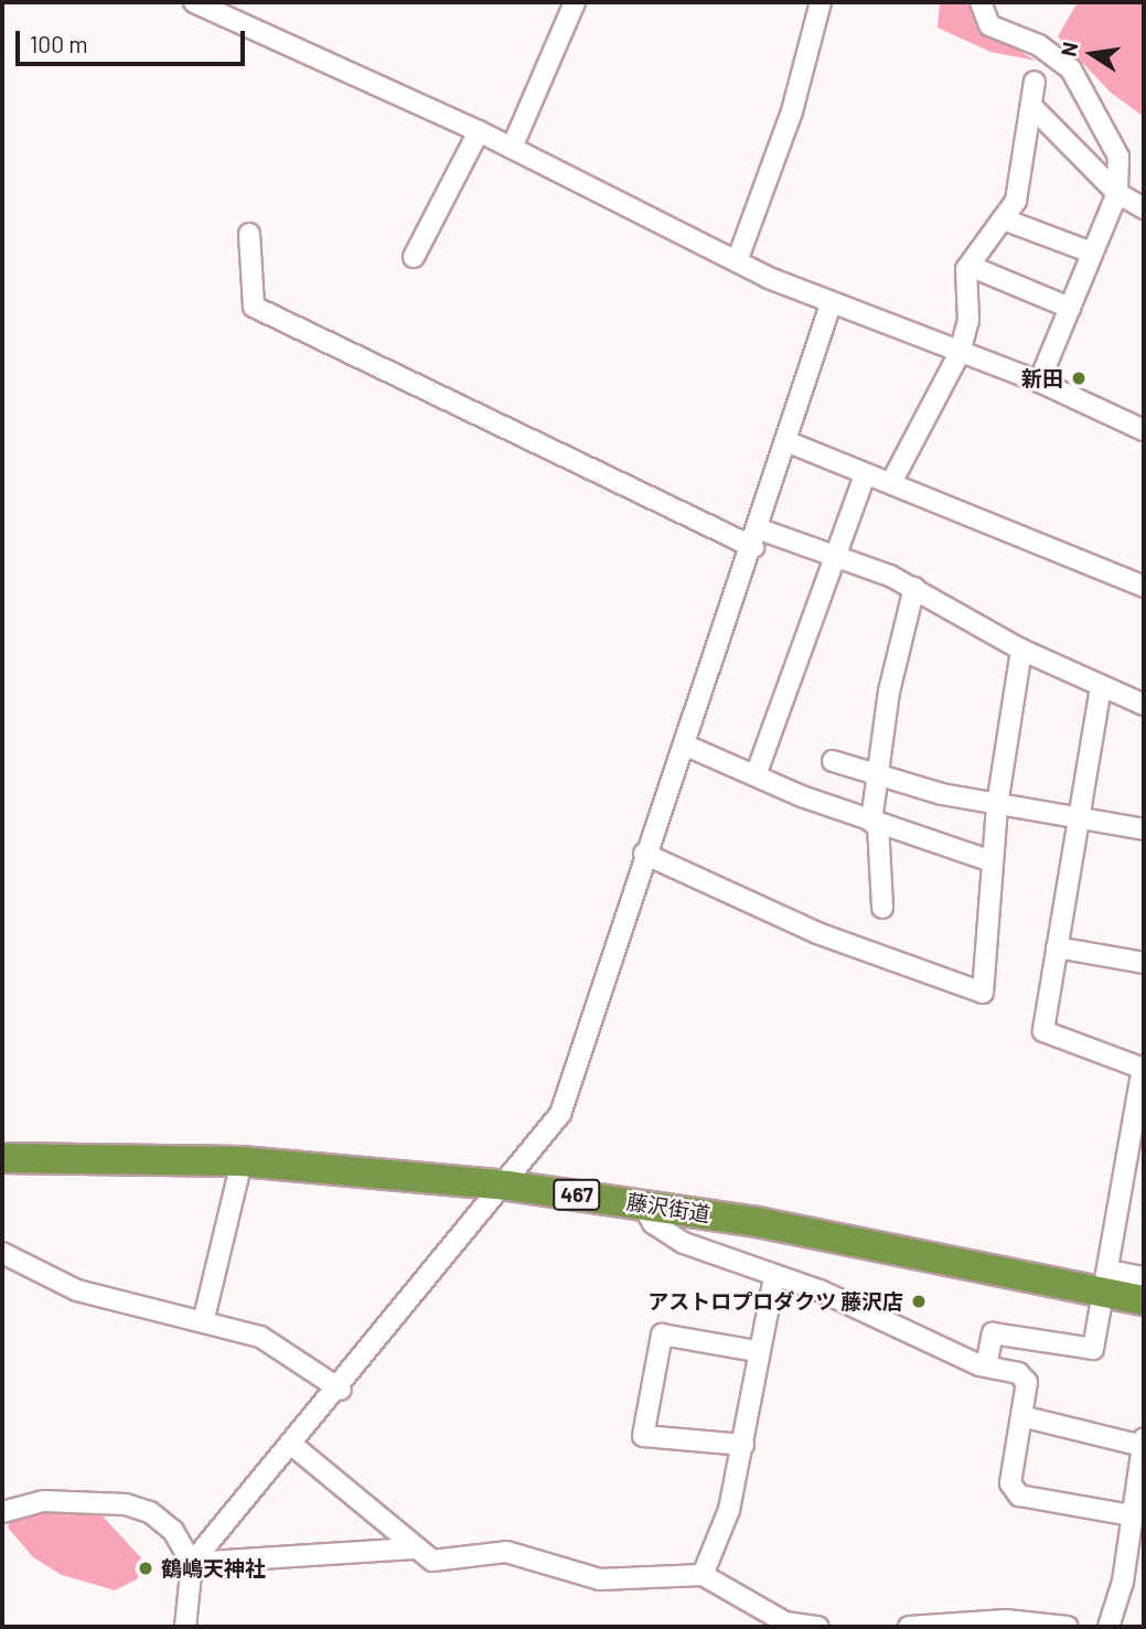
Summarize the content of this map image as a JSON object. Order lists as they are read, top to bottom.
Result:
{
  "streets": {
    "highway": ["467", "藤沢街道"]
  },
  "places": ["新田", "アストロプロダクツ 藤沢店", "鶴嶋天神社"],
  "scale_bar": "100 m",
  "north": "left"
}
